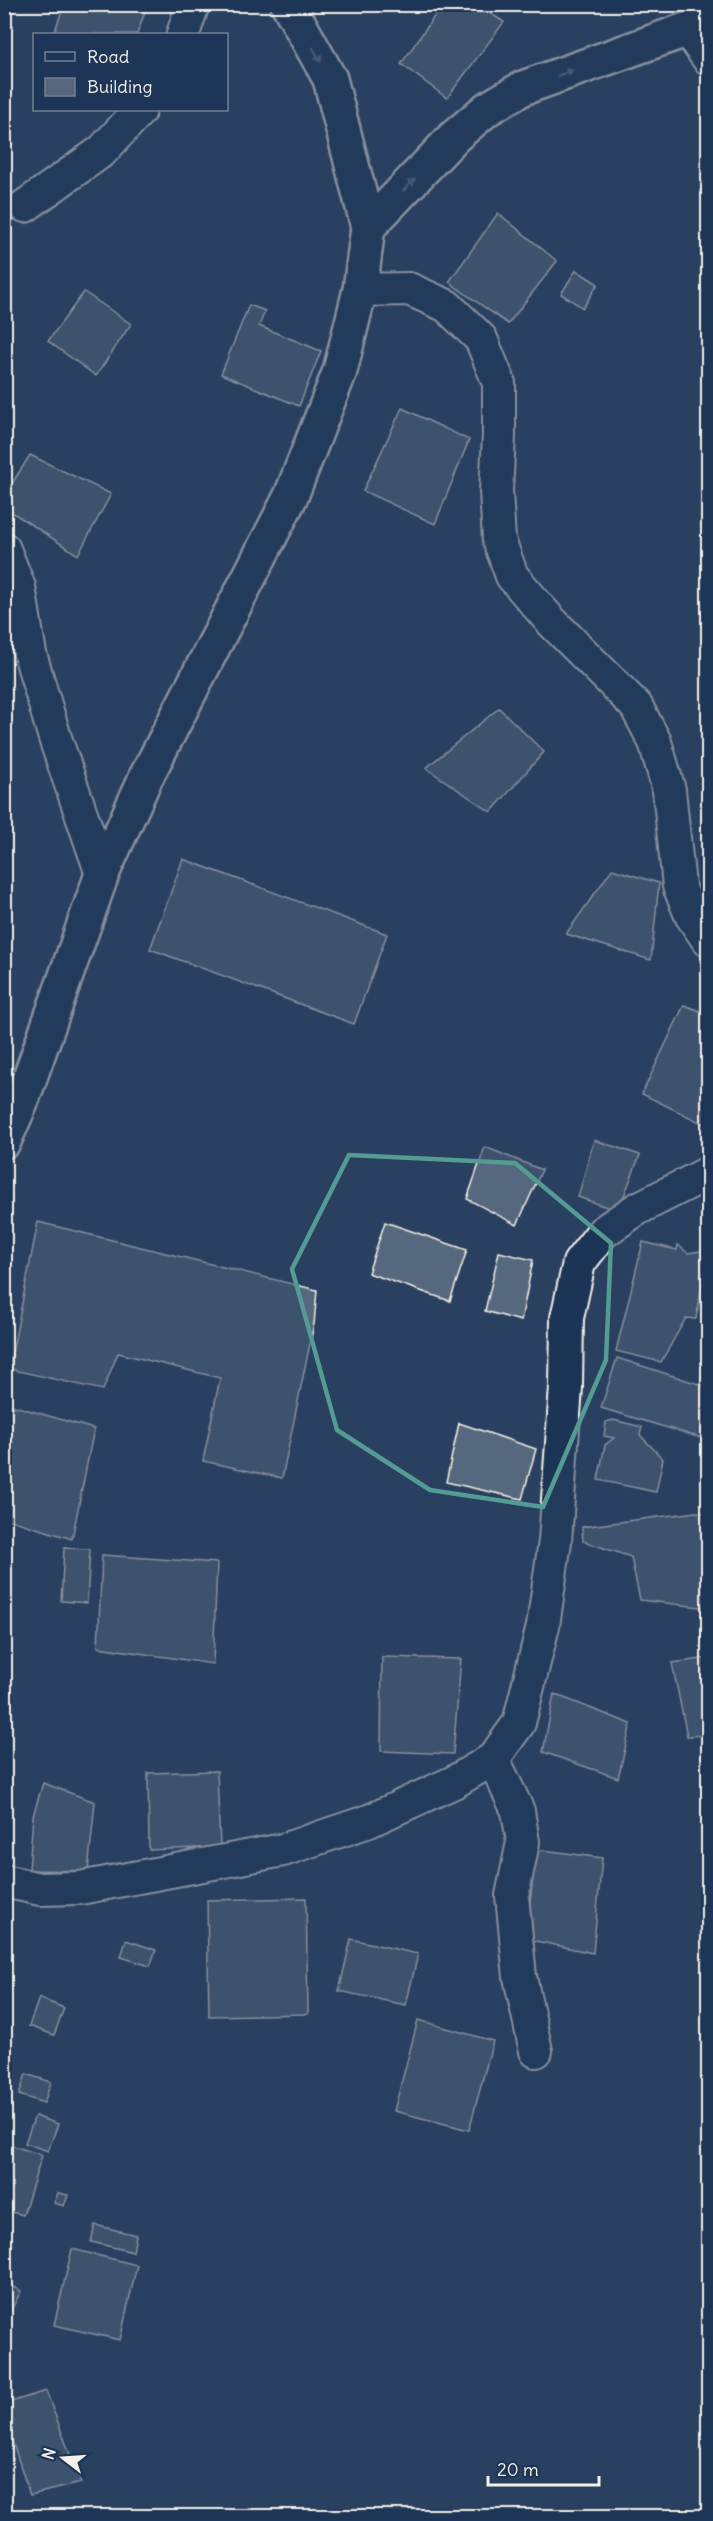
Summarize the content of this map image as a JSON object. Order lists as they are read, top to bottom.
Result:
{
  "legend": ["Road", "Building"],
  "scale_bar": "20 m",
  "north": "left"
}
